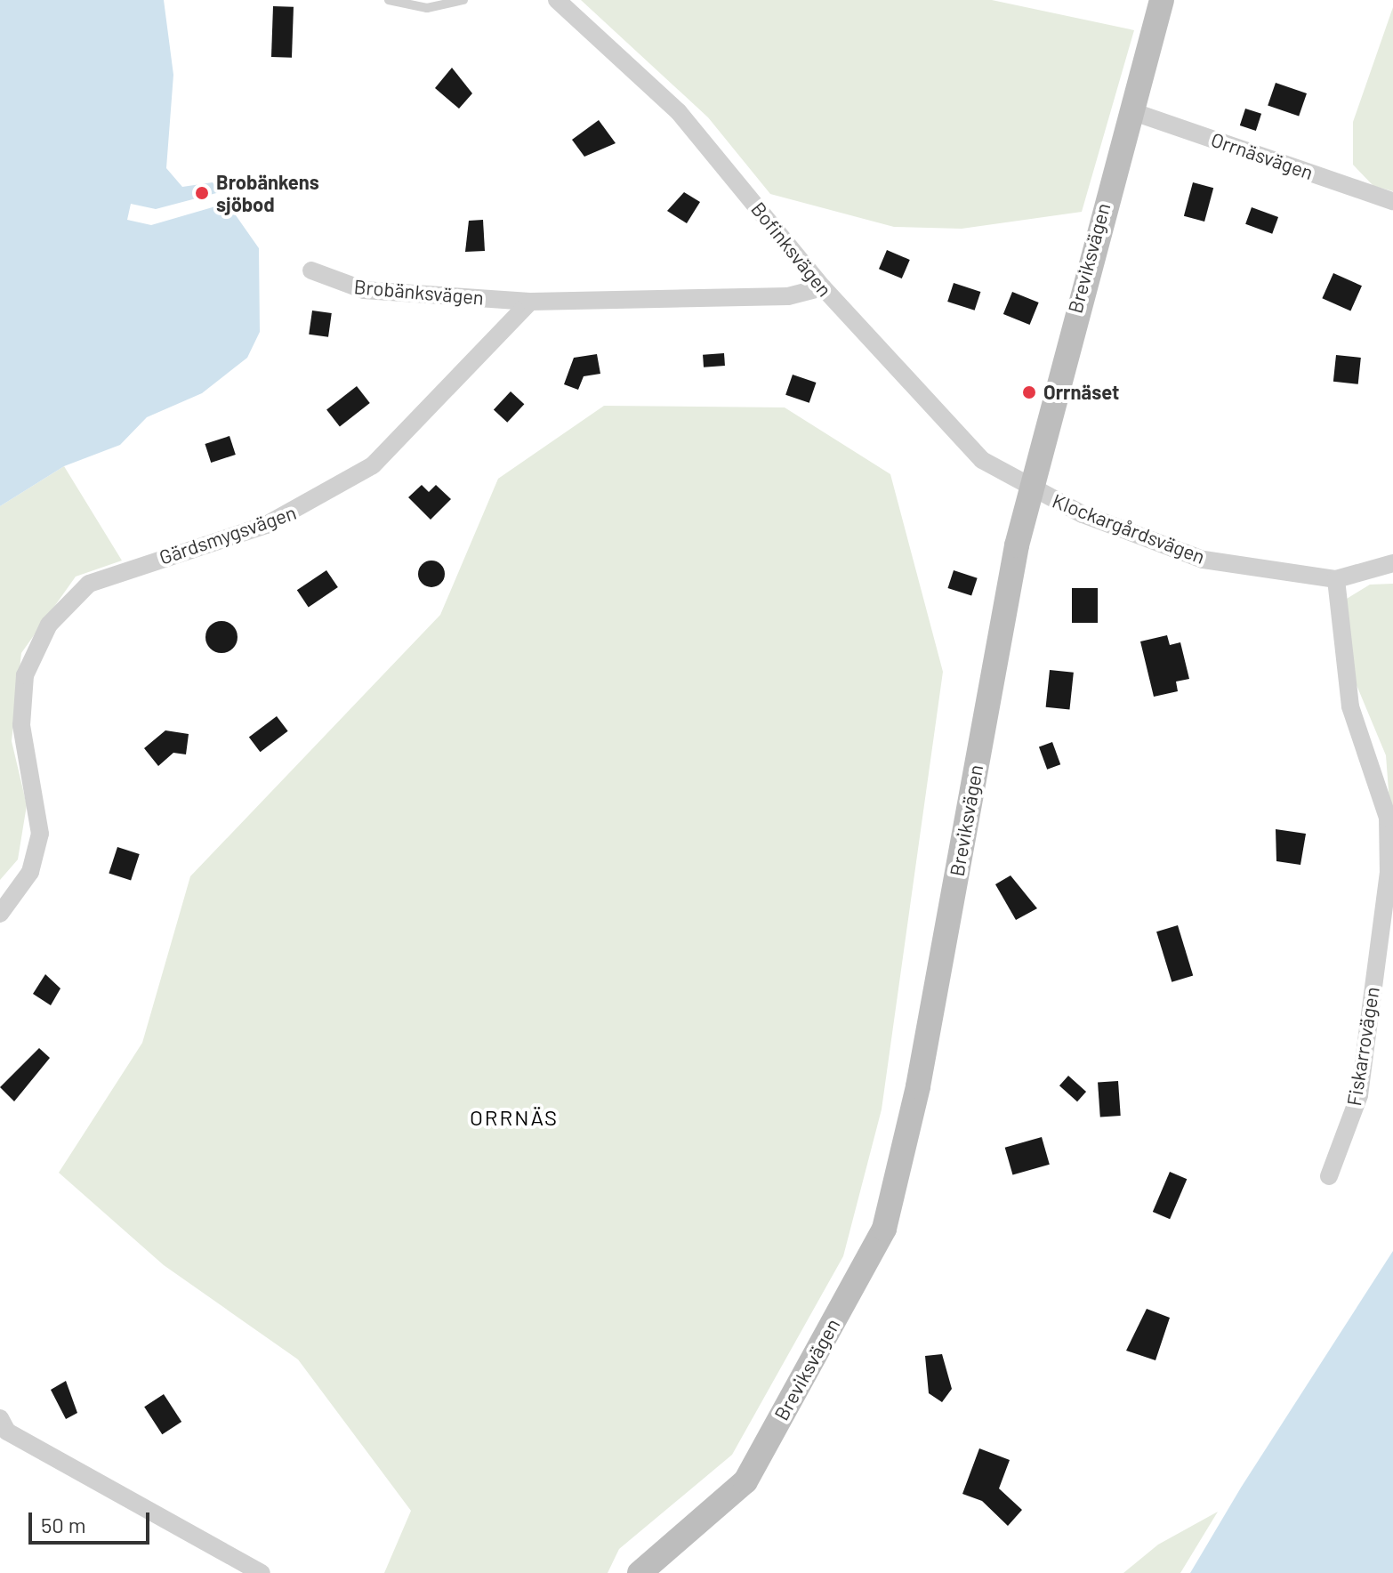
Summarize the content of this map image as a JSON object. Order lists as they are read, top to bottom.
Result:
{
  "streets": {
    "main road": ["Breviksvägen"],
    "street": [
      "Orrnäsvägen",
      "Bofinksvägen",
      "Brobänksvägen",
      "Klockargårdsvägen",
      "Gärdsmygsvägen",
      "Fiskarrovägen"
    ]
  },
  "crossings": [
    ["Orrnäsvägen", "Breviksvägen"],
    ["Bofinksvägen", "Breviksvägen"],
    ["Bofinksvägen", "Klockargårdsvägen"],
    ["Breviksvägen", "Klockargårdsvägen"],
    ["Brobänksvägen", "Gärdsmygsvägen"],
    ["Klockargårdsvägen", "Fiskarrovägen"]
  ],
  "districts": ["ORRNÄS"],
  "places": ["Brobänkens sjöbod", "Orrnäset"],
  "scale_bar": "50 m"
}
